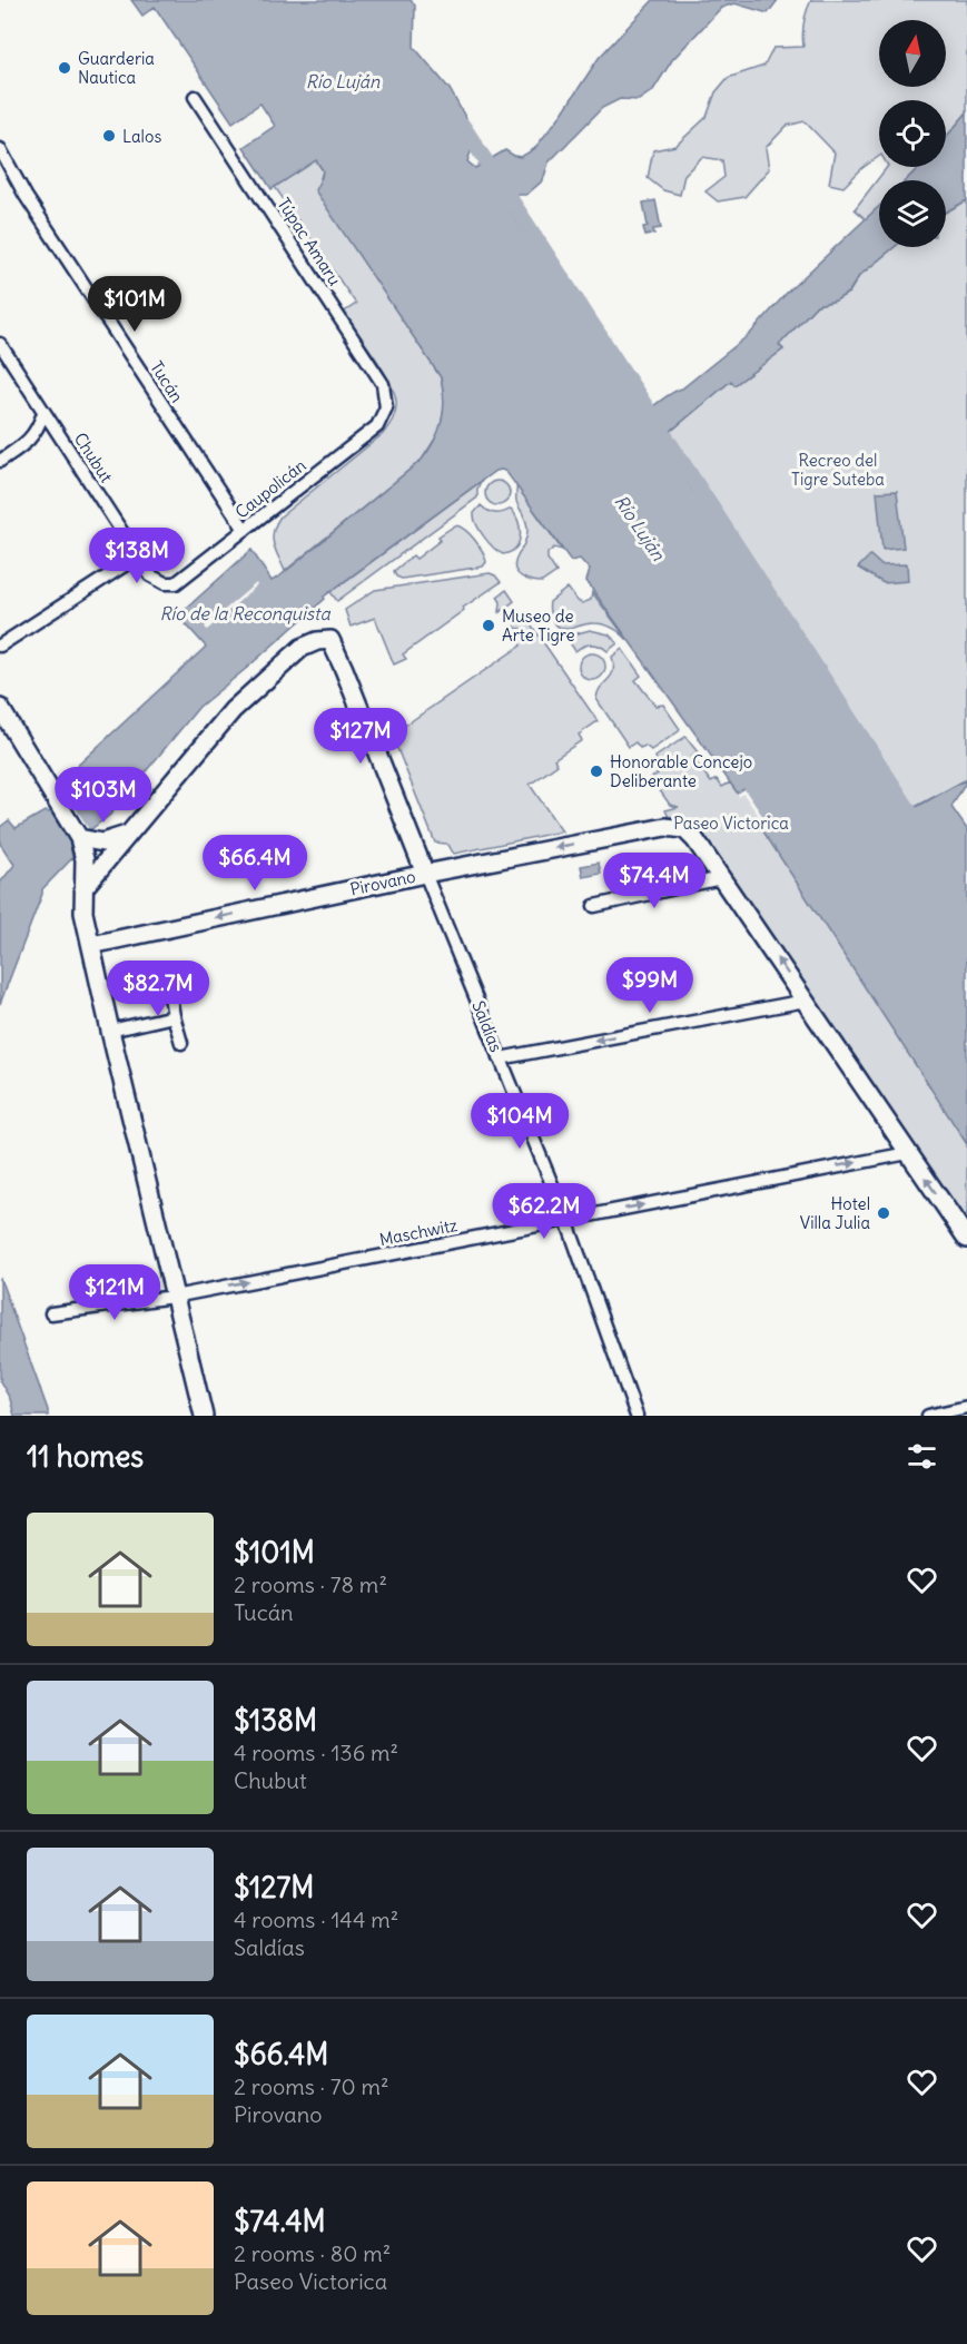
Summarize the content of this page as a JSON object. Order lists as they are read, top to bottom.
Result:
{
  "streets": {
    "street": [
      "Túpac Amaru",
      "Tucán",
      "Chubut",
      "Caupolicán",
      "Pirovano",
      "Saldías",
      "Maschwitz"
    ]
  },
  "crossings": [
    ["Túpac Amaru", "Caupolicán"],
    ["Tucán", "Caupolicán"],
    ["Chubut", "Caupolicán"],
    ["Pirovano", "Saldías"],
    ["Saldías", "Maschwitz"]
  ],
  "one_way": ["Maschwitz"],
  "water": ["Río Luján", "Río de la Reconquista"],
  "parks": ["Recreo del Tigre Suteba", "Paseo Victorica"],
  "places": [
    "Guarderia Nautica",
    "Lalos",
    "Museo de Arte Tigre",
    "Honorable Concejo Deliberante",
    "Hotel Villa Julia"
  ],
  "north": "top",
  "page": {
    "price": [
      "$101M",
      "$138M",
      "$127M",
      "$103M",
      "$66.4M",
      "$74.4M",
      "$99M",
      "$82.7M",
      "$104M",
      "$62.2M",
      "$121M"
    ],
    "heading": "11 homes",
    "list": [
      {
        "name": "$101M",
        "note": "2 rooms · 78 m² · Tucán"
      },
      {
        "name": "$138M",
        "note": "4 rooms · 136 m² · Chubut"
      },
      {
        "name": "$127M",
        "note": "4 rooms · 144 m² · Saldías"
      },
      {
        "name": "$66.4M",
        "note": "2 rooms · 70 m² · Pirovano"
      },
      {
        "name": "$74.4M",
        "note": "2 rooms · 80 m² · Paseo Victorica"
      }
    ]
  }
}
